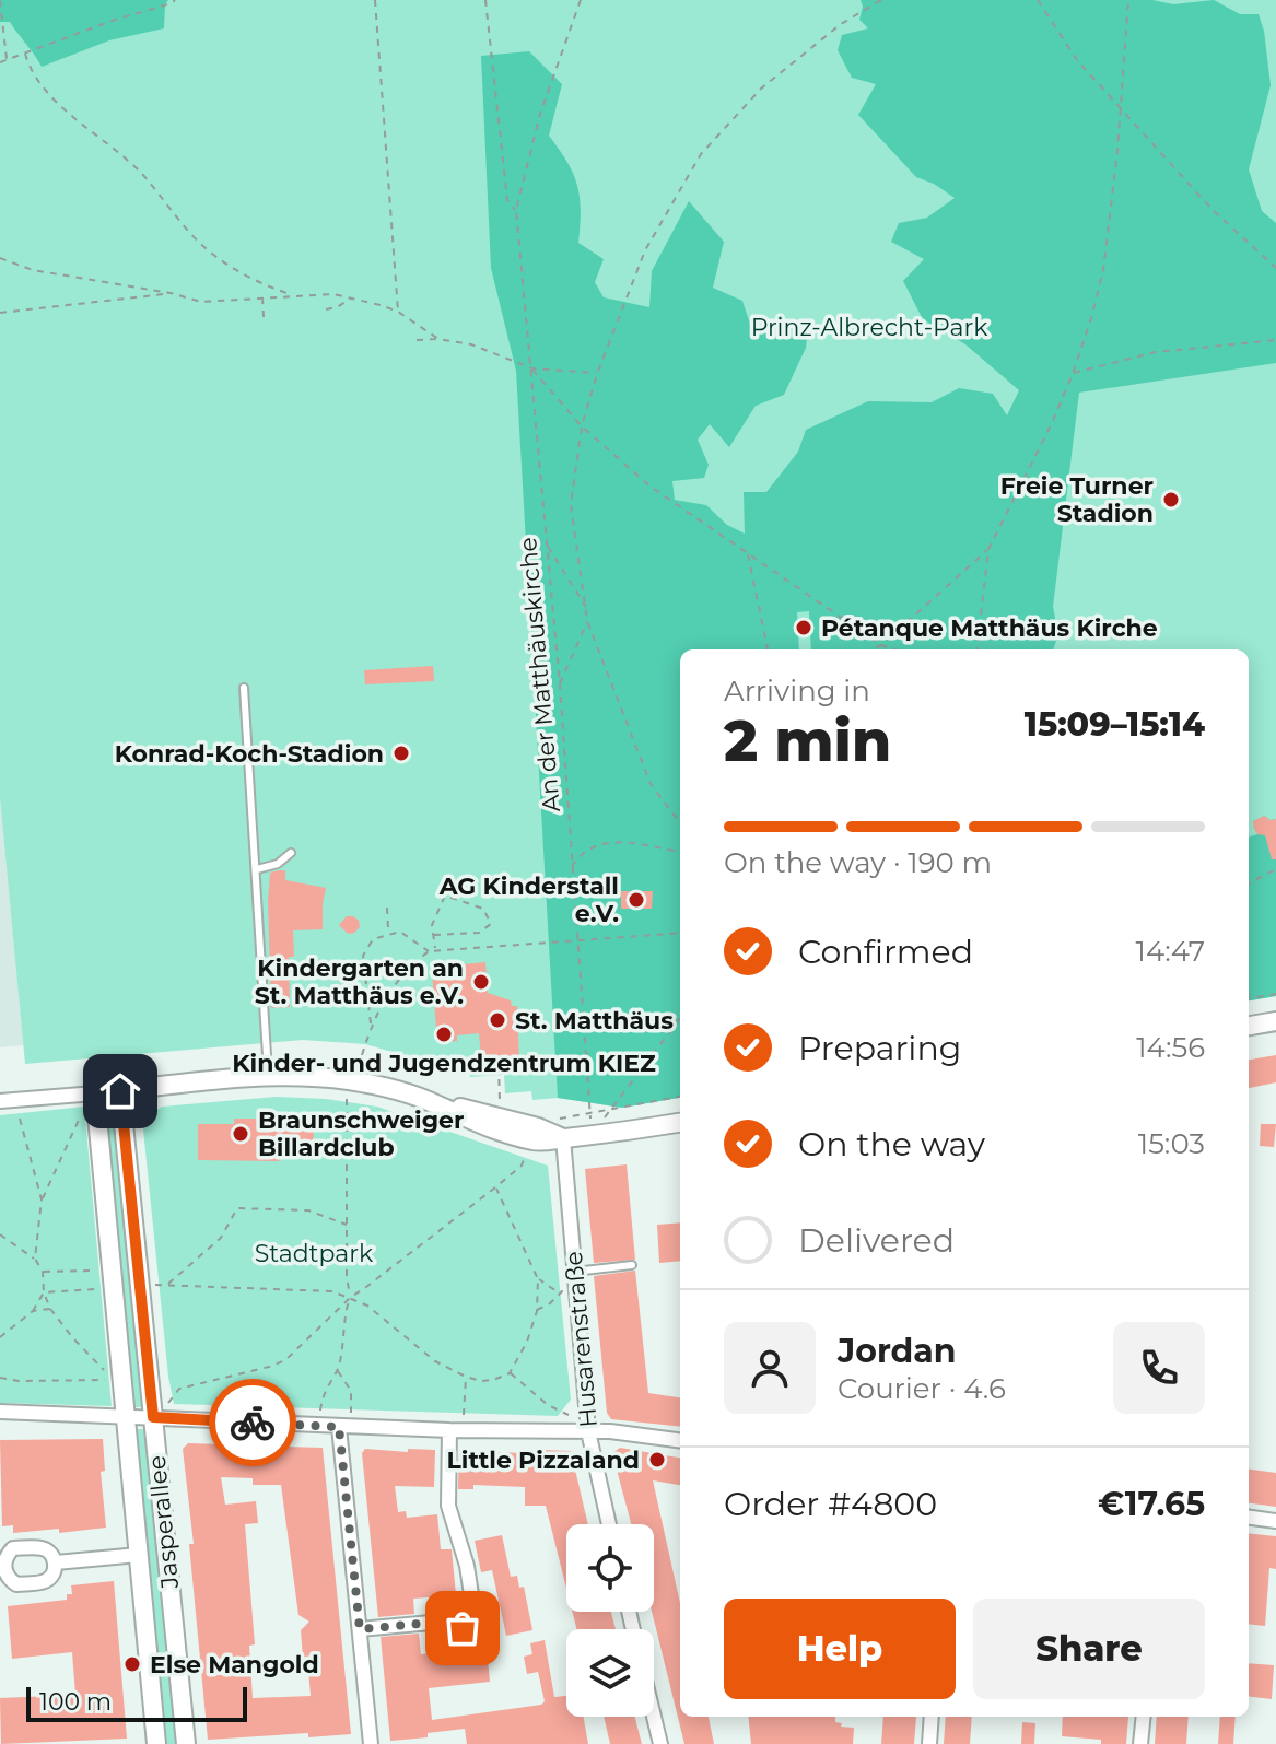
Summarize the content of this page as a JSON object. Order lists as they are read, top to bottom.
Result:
{
  "streets": {
    "street": ["Husarenstraße", "Jasperallee"],
    "path": ["An der Matthäuskirche"]
  },
  "parks": ["Prinz-Albrecht-Park", "Stadtpark"],
  "places": [
    "Freie Turner Stadion",
    "Pétanque Matthäus Kirche",
    "Konrad-Koch-Stadion",
    "AG Kinderstall e.V.",
    "Kindergarten an St. Matthäus e.V.",
    "St. Matthäus",
    "Kinder- und Jugendzentrum KIEZ",
    "Braunschweiger Billardclub",
    "Little Pizzaland",
    "Else Mangold"
  ],
  "scale_bar": "100 m",
  "page": {
    "heading": ["2 min", "Arriving in", "15:09–15:14"],
    "panel": [
      "Jordan",
      "Courier · 4.6",
      "Order #4800",
      "€17.65"
    ],
    "bar": "On the way · 190 m",
    "list": [
      ["Confirmed", "14:47"],
      ["Preparing", "14:56"],
      ["On the way", "15:03"],
      "Delivered"
    ],
    "buttons": ["Help", "Share"],
    "scale": "100 m"
  }
}
